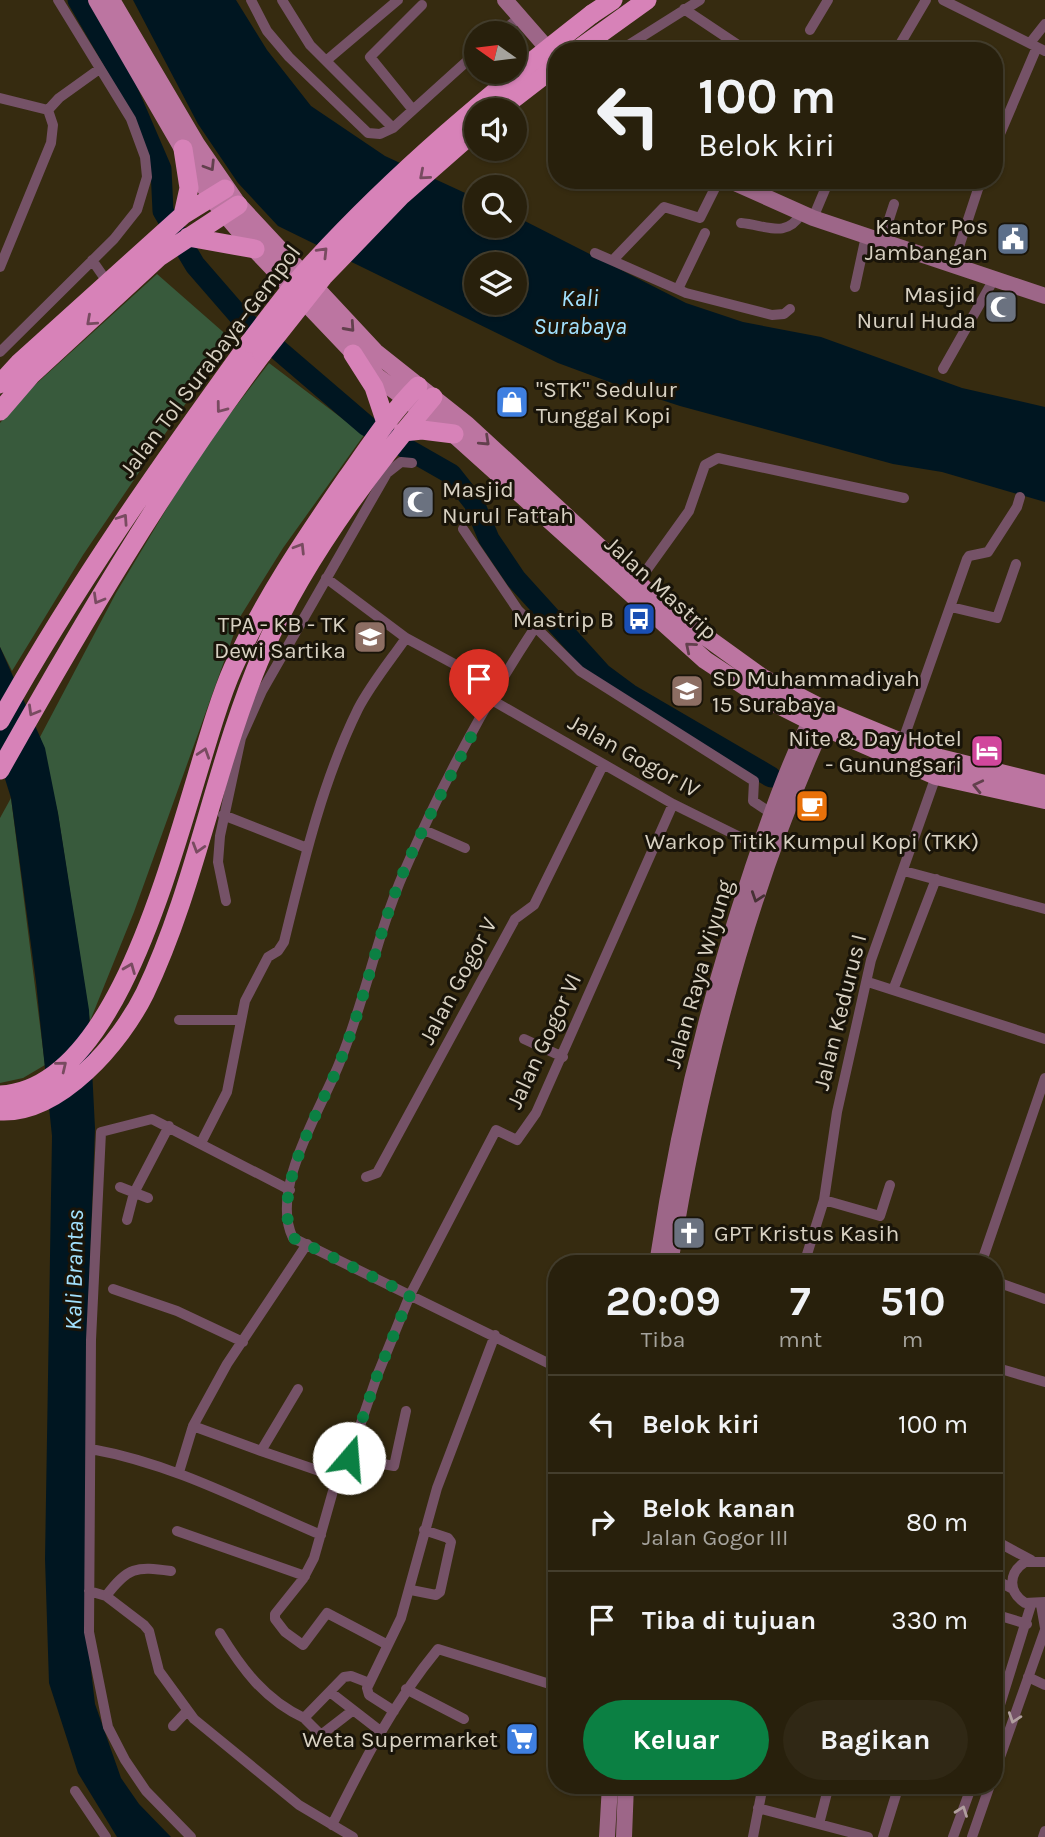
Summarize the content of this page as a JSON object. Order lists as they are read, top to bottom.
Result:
{
  "streets": {
    "highway": ["Jalan Tol Surabaya–Gempol"],
    "main road": ["Jalan Mastrip", "Jalan Raya Wiyung"],
    "street": [
      "Jalan Gogor IV",
      "Jalan Gogor V",
      "Jalan Kedurus I",
      "Jalan Gogor VI"
    ]
  },
  "crossings": [
    ["Jalan Mastrip", "Jalan Raya Wiyung"],
    ["Jalan Mastrip", "Jalan Kedurus I"],
    ["Jalan Gogor IV", "Jalan Raya Wiyung"],
    ["Jalan Gogor IV", "Jalan Gogor V"],
    ["Jalan Gogor IV", "Jalan Gogor VI"]
  ],
  "water": ["Kali Surabaya", "Kali Brantas"],
  "places": {
    "public building": ["Kantor Pos Jambangan"],
    "mosque": ["Masjid Nurul Huda", "Masjid Nurul Fattah"],
    "shop": ["\"STK\" Sedulur Tunggal Kopi"],
    "bus stop": ["Mastrip B"],
    "school or university": ["TPA - KB - TK Dewi Sartika", "SD Muhammadiyah 15 Surabaya"],
    "hotel": ["Nite & Day Hotel - Gunungsari"],
    "cafe": ["Warkop Titik Kumpul Kopi (TKK)"],
    "church": ["GPT Kristus Kasih"],
    "supermarket": ["Weta Supermarket"]
  },
  "north": "left",
  "page": {
    "turn": ["100 m", "Belok kiri"],
    "eta": [
      "20:09",
      "Tiba",
      "7",
      "mnt",
      "510",
      "m"
    ],
    "list": [
      {
        "name": "Belok kiri",
        "value": "100 m"
      },
      {
        "name": "Belok kanan",
        "note": "Jalan Gogor III",
        "value": "80 m"
      },
      {
        "name": "Tiba di tujuan",
        "value": "330 m"
      }
    ],
    "buttons": ["Keluar", "Bagikan"]
  }
}
